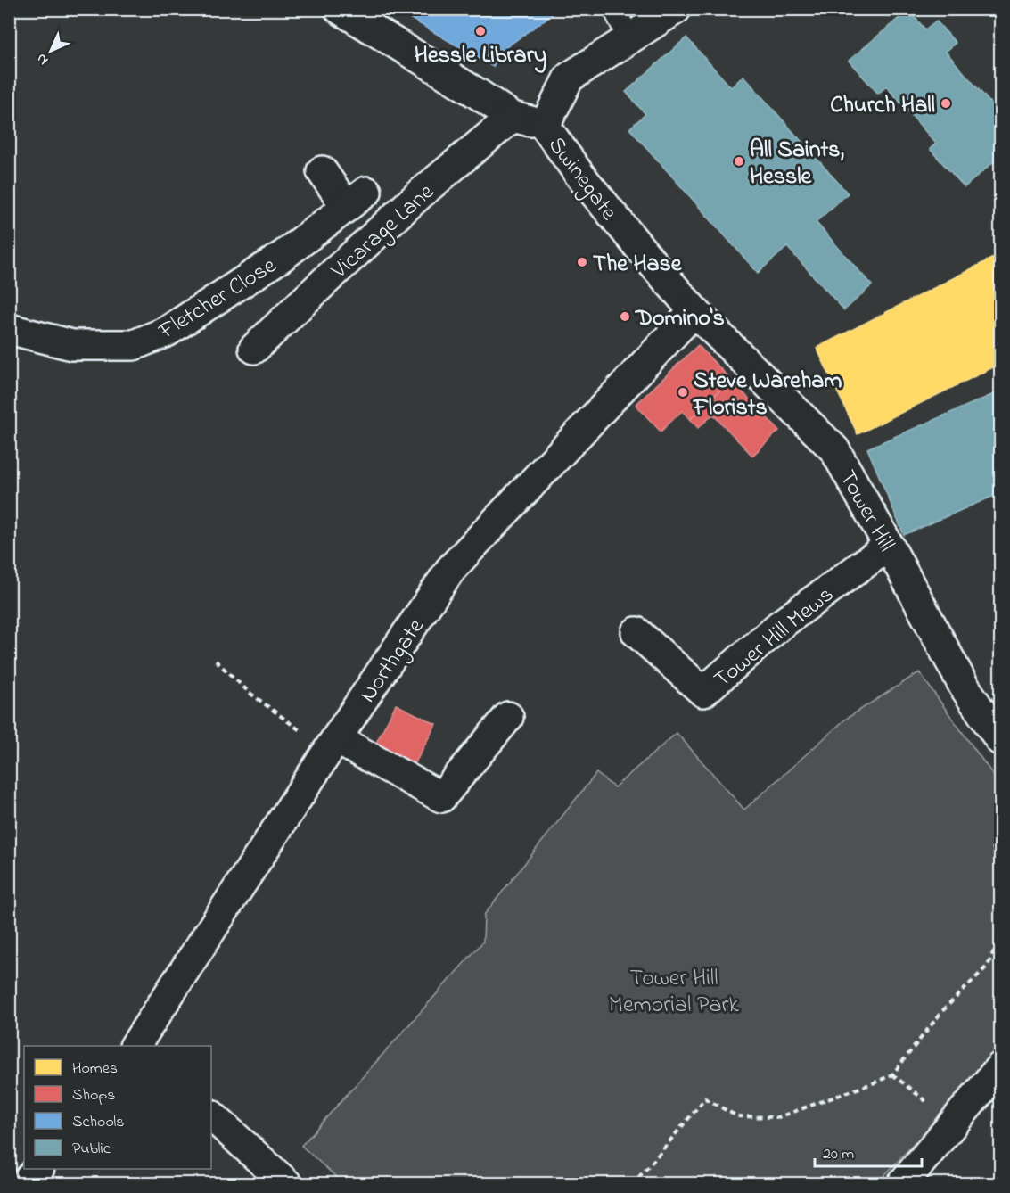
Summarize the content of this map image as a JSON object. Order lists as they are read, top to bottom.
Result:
{
  "streets": {
    "street": [
      "Swinegate",
      "Vicarage Lane",
      "Fletcher Close",
      "Tower Hill",
      "Tower Hill Mews",
      "Northgate"
    ]
  },
  "crossings": [
    ["Swinegate", "Vicarage Lane"],
    ["Swinegate", "Tower Hill"],
    ["Swinegate", "Northgate"],
    ["Tower Hill", "Tower Hill Mews"],
    ["Tower Hill", "Northgate"]
  ],
  "parks": ["Tower Hill Memorial Park"],
  "places": [
    "Hessle Library",
    "Church Hall",
    "All Saints, Hessle",
    "The Hase",
    "Domino's",
    "Steve Wareham Florists"
  ],
  "legend": [
    "Homes",
    "Shops",
    "Schools",
    "Public"
  ],
  "scale_bar": "20 m",
  "north": "bottom left"
}
